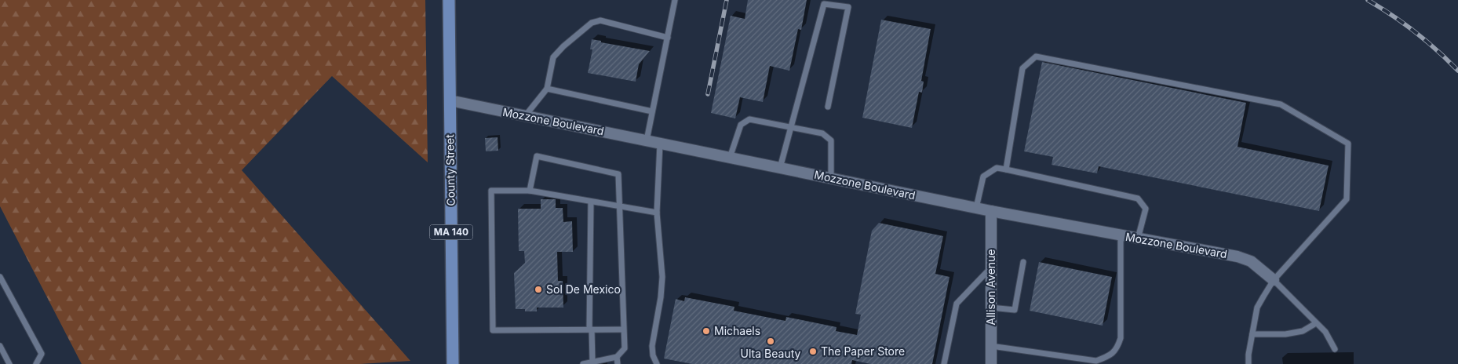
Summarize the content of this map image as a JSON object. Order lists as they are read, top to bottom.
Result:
{
  "streets": {
    "main road": ["County Street", "MA 140"],
    "street": ["Mozzone Boulevard", "Allison Avenue"]
  },
  "crossings": [
    ["Mozzone Boulevard", "County Street"],
    ["Mozzone Boulevard", "Allison Avenue"]
  ],
  "places": [
    "Sol De Mexico",
    "Michaels",
    "Ulta Beauty",
    "The Paper Store"
  ]
}
